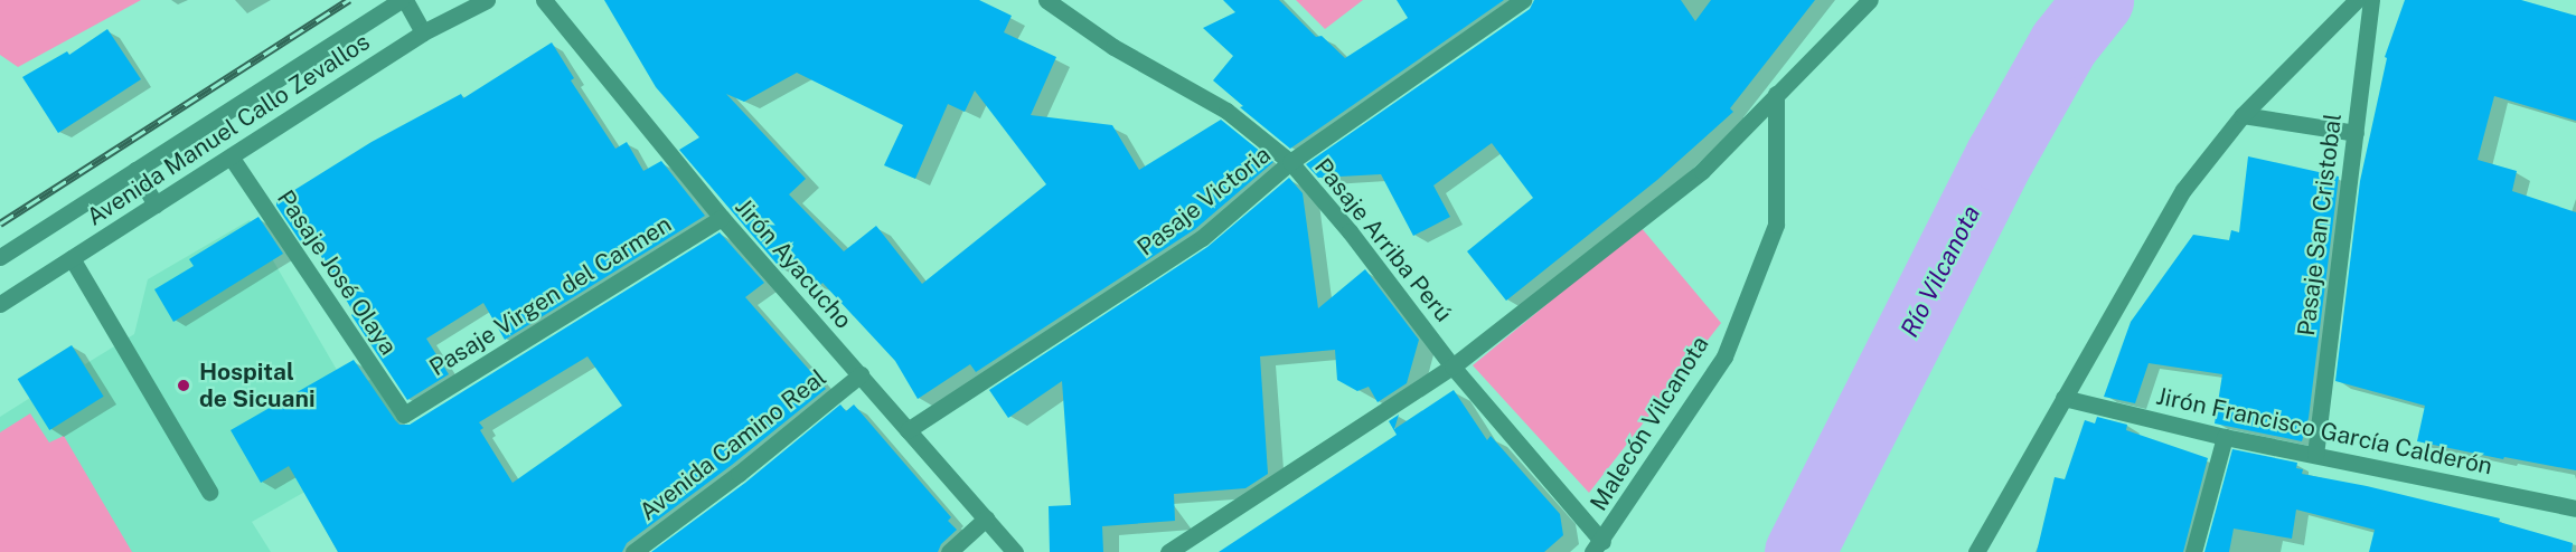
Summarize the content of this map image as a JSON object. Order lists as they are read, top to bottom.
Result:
{
  "streets": {
    "street": [
      "Avenida Manuel Callo Zevallos",
      "Pasaje Victoria",
      "Pasaje San Cristobal",
      "Pasaje Arriba Perú",
      "Jirón Ayacucho",
      "Pasaje José Olaya",
      "Pasaje Virgen del Carmen",
      "Malecón Vilcanota",
      "Jirón Francisco García Calderón",
      "Avenida Camino Real"
    ]
  },
  "crossings": [
    ["Avenida Manuel Callo Zevallos", "Pasaje José Olaya"],
    ["Pasaje Victoria", "Pasaje Arriba Perú"],
    ["Pasaje Victoria", "Jirón Ayacucho"],
    ["Pasaje San Cristobal", "Jirón Francisco García Calderón"],
    ["Pasaje Arriba Perú", "Malecón Vilcanota"],
    ["Jirón Ayacucho", "Pasaje Virgen del Carmen"],
    ["Jirón Ayacucho", "Avenida Camino Real"],
    ["Pasaje José Olaya", "Pasaje Virgen del Carmen"]
  ],
  "water": ["Río Vilcanota"],
  "places": ["Hospital de Sicuani"]
}
